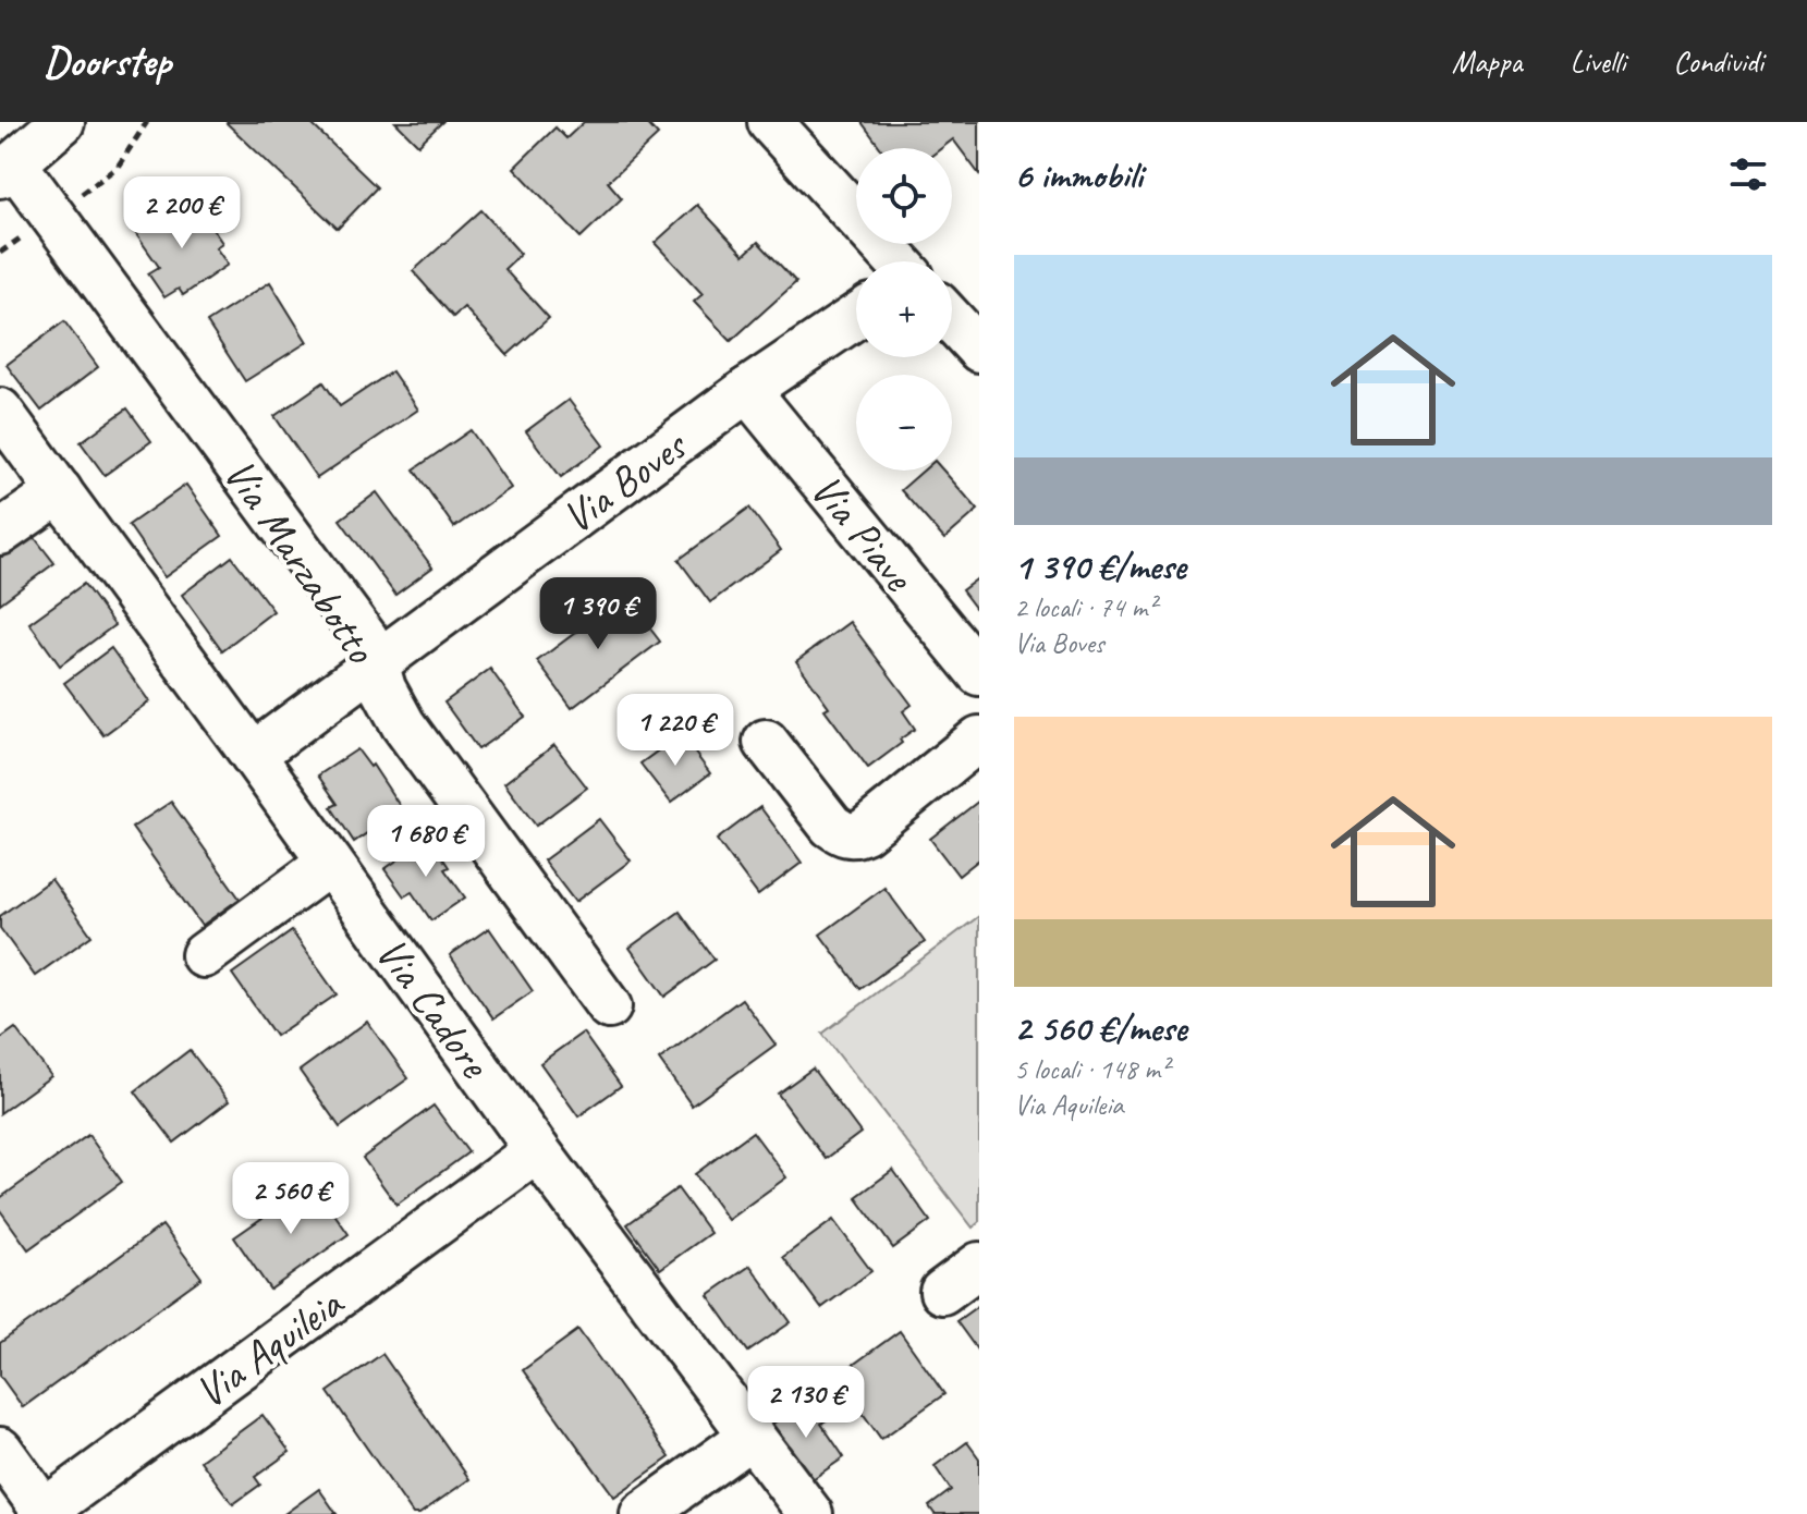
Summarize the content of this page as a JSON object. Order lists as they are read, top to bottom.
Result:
{
  "streets": {
    "street": [
      "Via Boves",
      "Via Piave",
      "Via Marzabotto",
      "Via Cadore",
      "Via Aquileia"
    ]
  },
  "crossings": [
    ["Via Boves", "Via Piave"],
    ["Via Boves", "Via Marzabotto"],
    ["Via Boves", "Via Cadore"],
    ["Via Cadore", "Via Aquileia"]
  ],
  "page": {
    "header": "Doorstep",
    "nav": ["Mappa", "Livelli", "Condividi"],
    "heading": "6 immobili",
    "map_buttons": ["+", "−"],
    "price": [
      "2 200 €",
      "1 390 €",
      "1 220 €",
      "1 680 €",
      "2 560 €",
      "2 130 €"
    ],
    "list": [
      {
        "name": "1 390 €/mese",
        "note": "2 locali · 74 m² · Via Boves"
      },
      {
        "name": "2 560 €/mese",
        "note": "5 locali · 148 m² · Via Aquileia"
      }
    ]
  }
}
